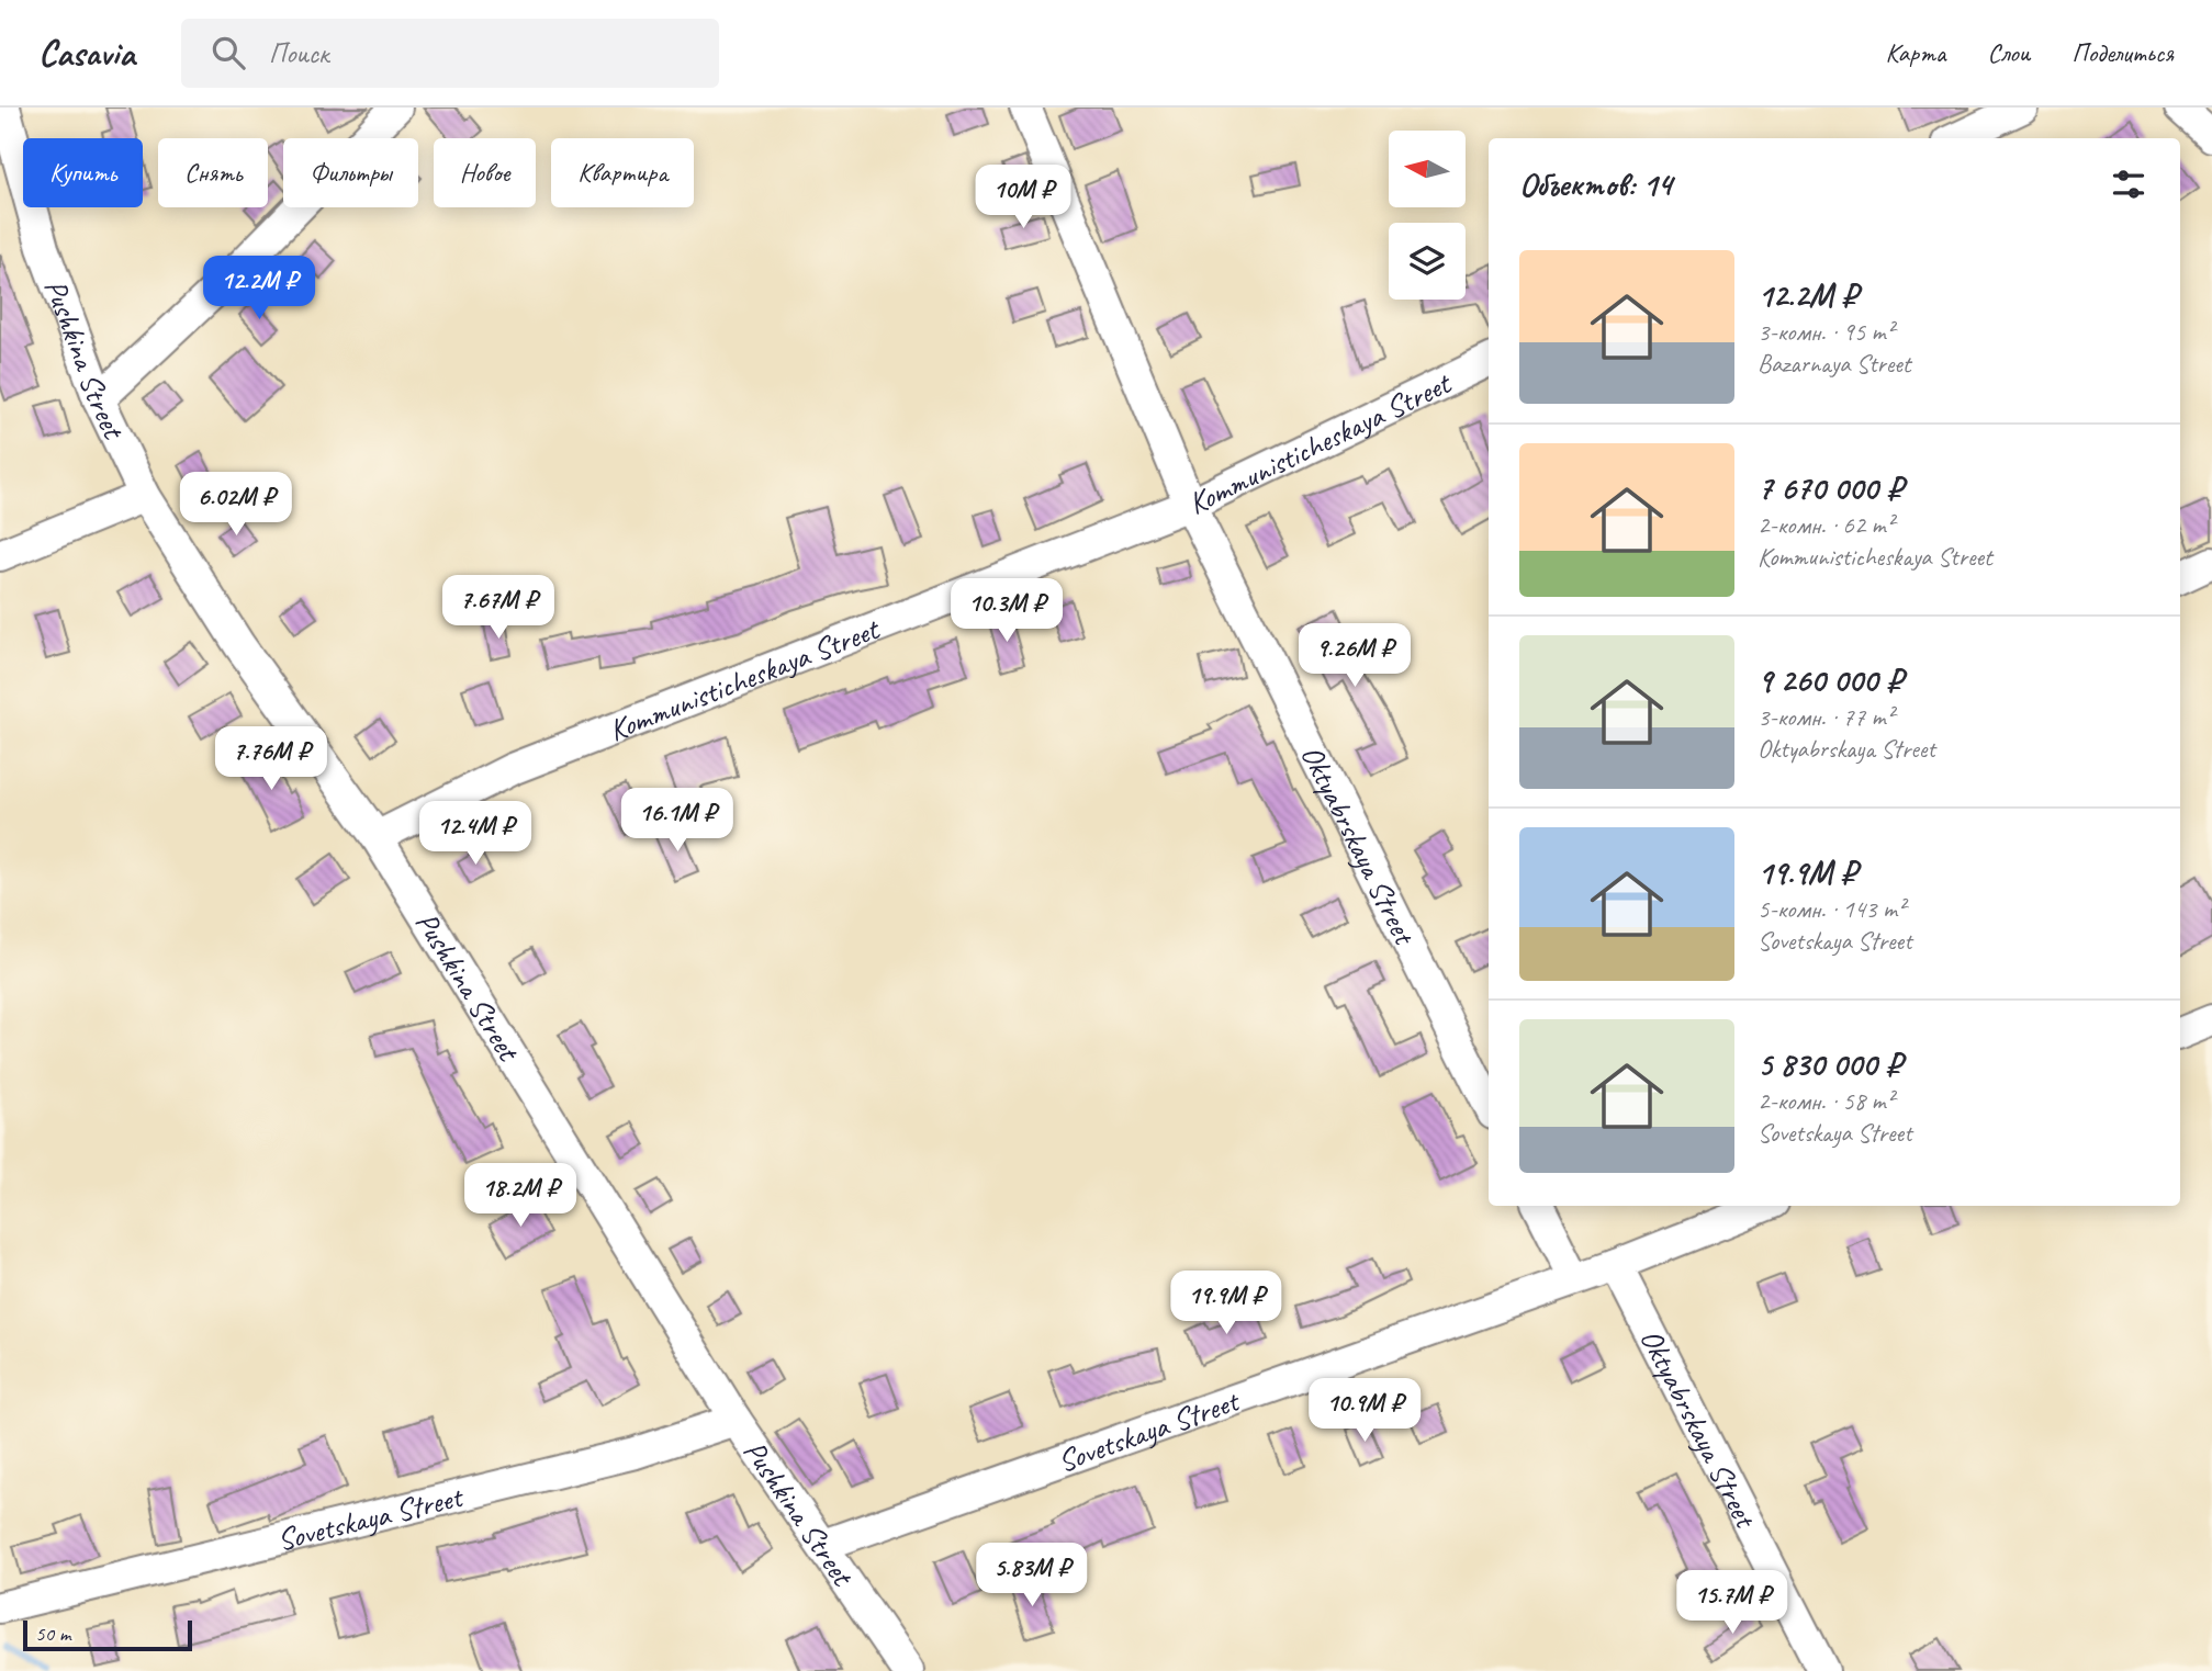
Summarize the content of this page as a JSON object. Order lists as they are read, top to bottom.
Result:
{
  "streets": {
    "street": [
      "Pushkina Street",
      "Kommunisticheskaya Street",
      "Oktyabrskaya Street",
      "Sovetskaya Street"
    ]
  },
  "crossings": [
    ["Pushkina Street", "Kommunisticheskaya Street"],
    ["Pushkina Street", "Sovetskaya Street"],
    ["Kommunisticheskaya Street", "Oktyabrskaya Street"],
    ["Oktyabrskaya Street", "Sovetskaya Street"]
  ],
  "scale_bar": "50 m",
  "north": "left",
  "page": {
    "header": "Casavia",
    "search": "Поиск",
    "nav": ["Карта", "Слои", "Поделиться"],
    "chip": [
      "Купить",
      "Снять",
      "Фильтры",
      "Новое",
      "Квартира"
    ],
    "heading": "Объектов: 14",
    "price": [
      "10M ₽",
      "12.2M ₽",
      "6.02M ₽",
      "7.67M ₽",
      "10.3M ₽",
      "9.26M ₽",
      "7.76M ₽",
      "16.1M ₽",
      "12.4M ₽",
      "18.2M ₽",
      "19.9M ₽",
      "10.9M ₽",
      "5.83M ₽",
      "15.7M ₽"
    ],
    "list": [
      {
        "name": "12.2M ₽",
        "note": "3-комн. · 95 m² · Bazarnaya Street"
      },
      {
        "name": "7 670 000 ₽",
        "note": "2-комн. · 62 m² · Kommunisticheskaya Street"
      },
      {
        "name": "9 260 000 ₽",
        "note": "3-комн. · 77 m² · Oktyabrskaya Street"
      },
      {
        "name": "19.9M ₽",
        "note": "5-комн. · 143 m² · Sovetskaya Street"
      },
      {
        "name": "5 830 000 ₽",
        "note": "2-комн. · 58 m² · Sovetskaya Street"
      }
    ],
    "scale": "50 m"
  }
}
